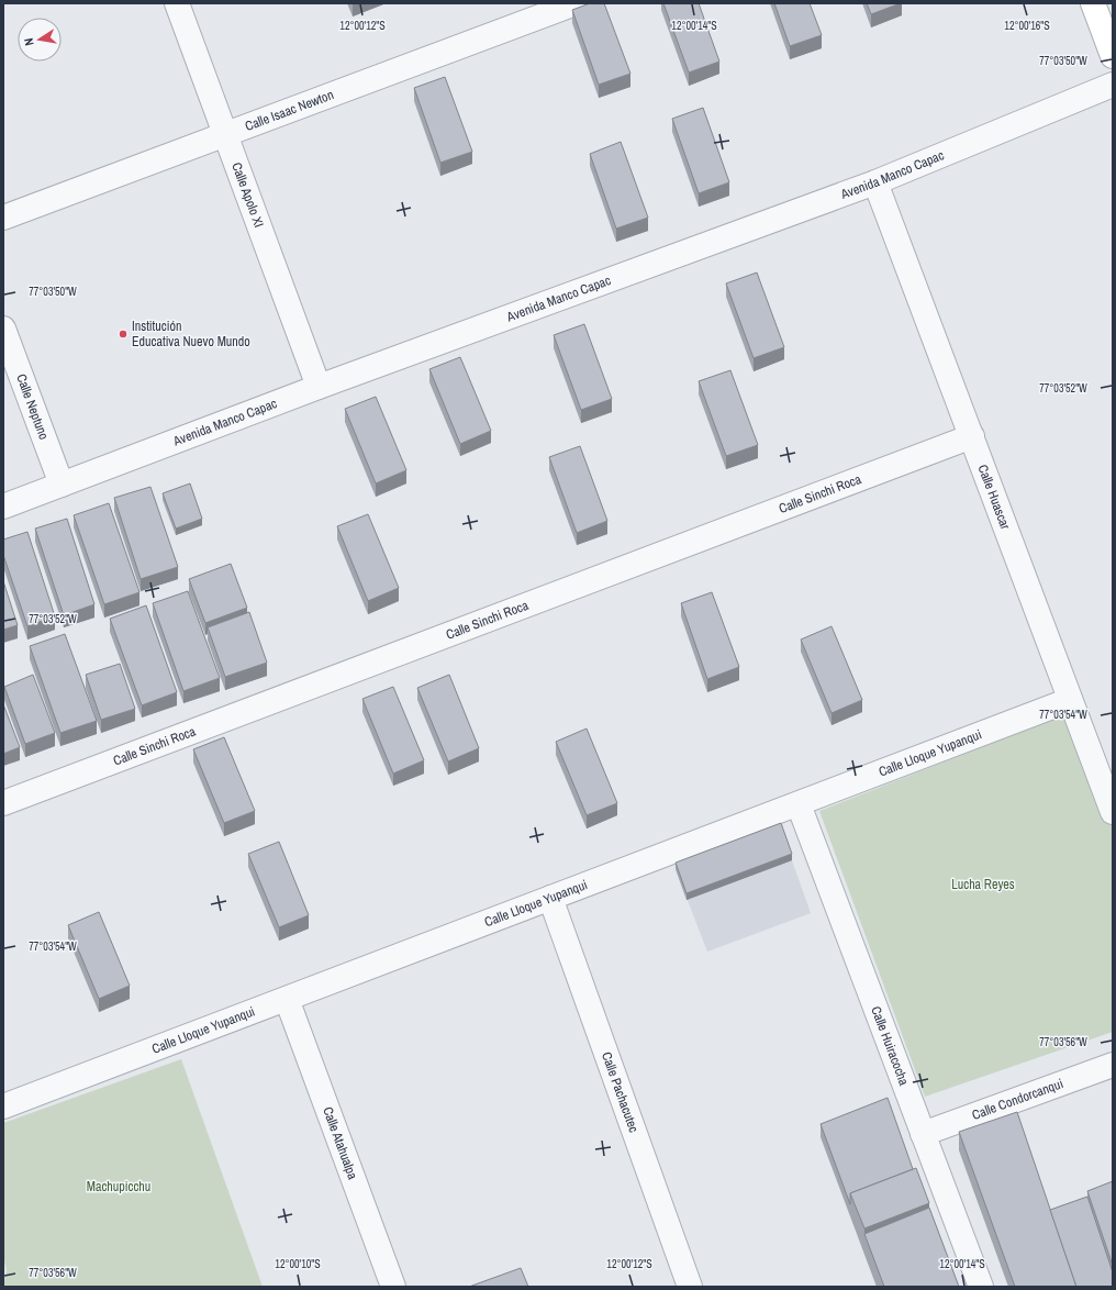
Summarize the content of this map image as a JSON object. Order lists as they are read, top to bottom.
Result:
{
  "streets": {
    "street": [
      "Calle Isaac Newton",
      "Avenida Manco Capac",
      "Calle Apolo XI",
      "Calle Neptuno",
      "Calle Sinchi Roca",
      "Calle Huascar",
      "Calle Lloque Yupanqui",
      "Calle Huiracocha",
      "Calle Pachacutec",
      "Calle Condorcanqui",
      "Calle Atahualpa"
    ]
  },
  "crossings": [
    ["Calle Isaac Newton", "Calle Apolo XI"],
    ["Avenida Manco Capac", "Calle Apolo XI"],
    ["Avenida Manco Capac", "Calle Neptuno"],
    ["Avenida Manco Capac", "Calle Huascar"],
    ["Calle Sinchi Roca", "Calle Huascar"],
    ["Calle Huascar", "Calle Lloque Yupanqui"],
    ["Calle Lloque Yupanqui", "Calle Huiracocha"],
    ["Calle Lloque Yupanqui", "Calle Pachacutec"],
    ["Calle Lloque Yupanqui", "Calle Atahualpa"],
    ["Calle Huiracocha", "Calle Condorcanqui"]
  ],
  "parks": ["Lucha Reyes", "Machupicchu"],
  "places": ["Institución Educativa Nuevo Mundo"],
  "north": "left",
  "coordinates": [
    "12°00'12\"S",
    "12°00'14\"S",
    "12°00'16\"S",
    "77°03'50\"W",
    "77°03'52\"W",
    "77°03'54\"W",
    "77°03'56\"W",
    "12°00'10\"S"
  ]
}
